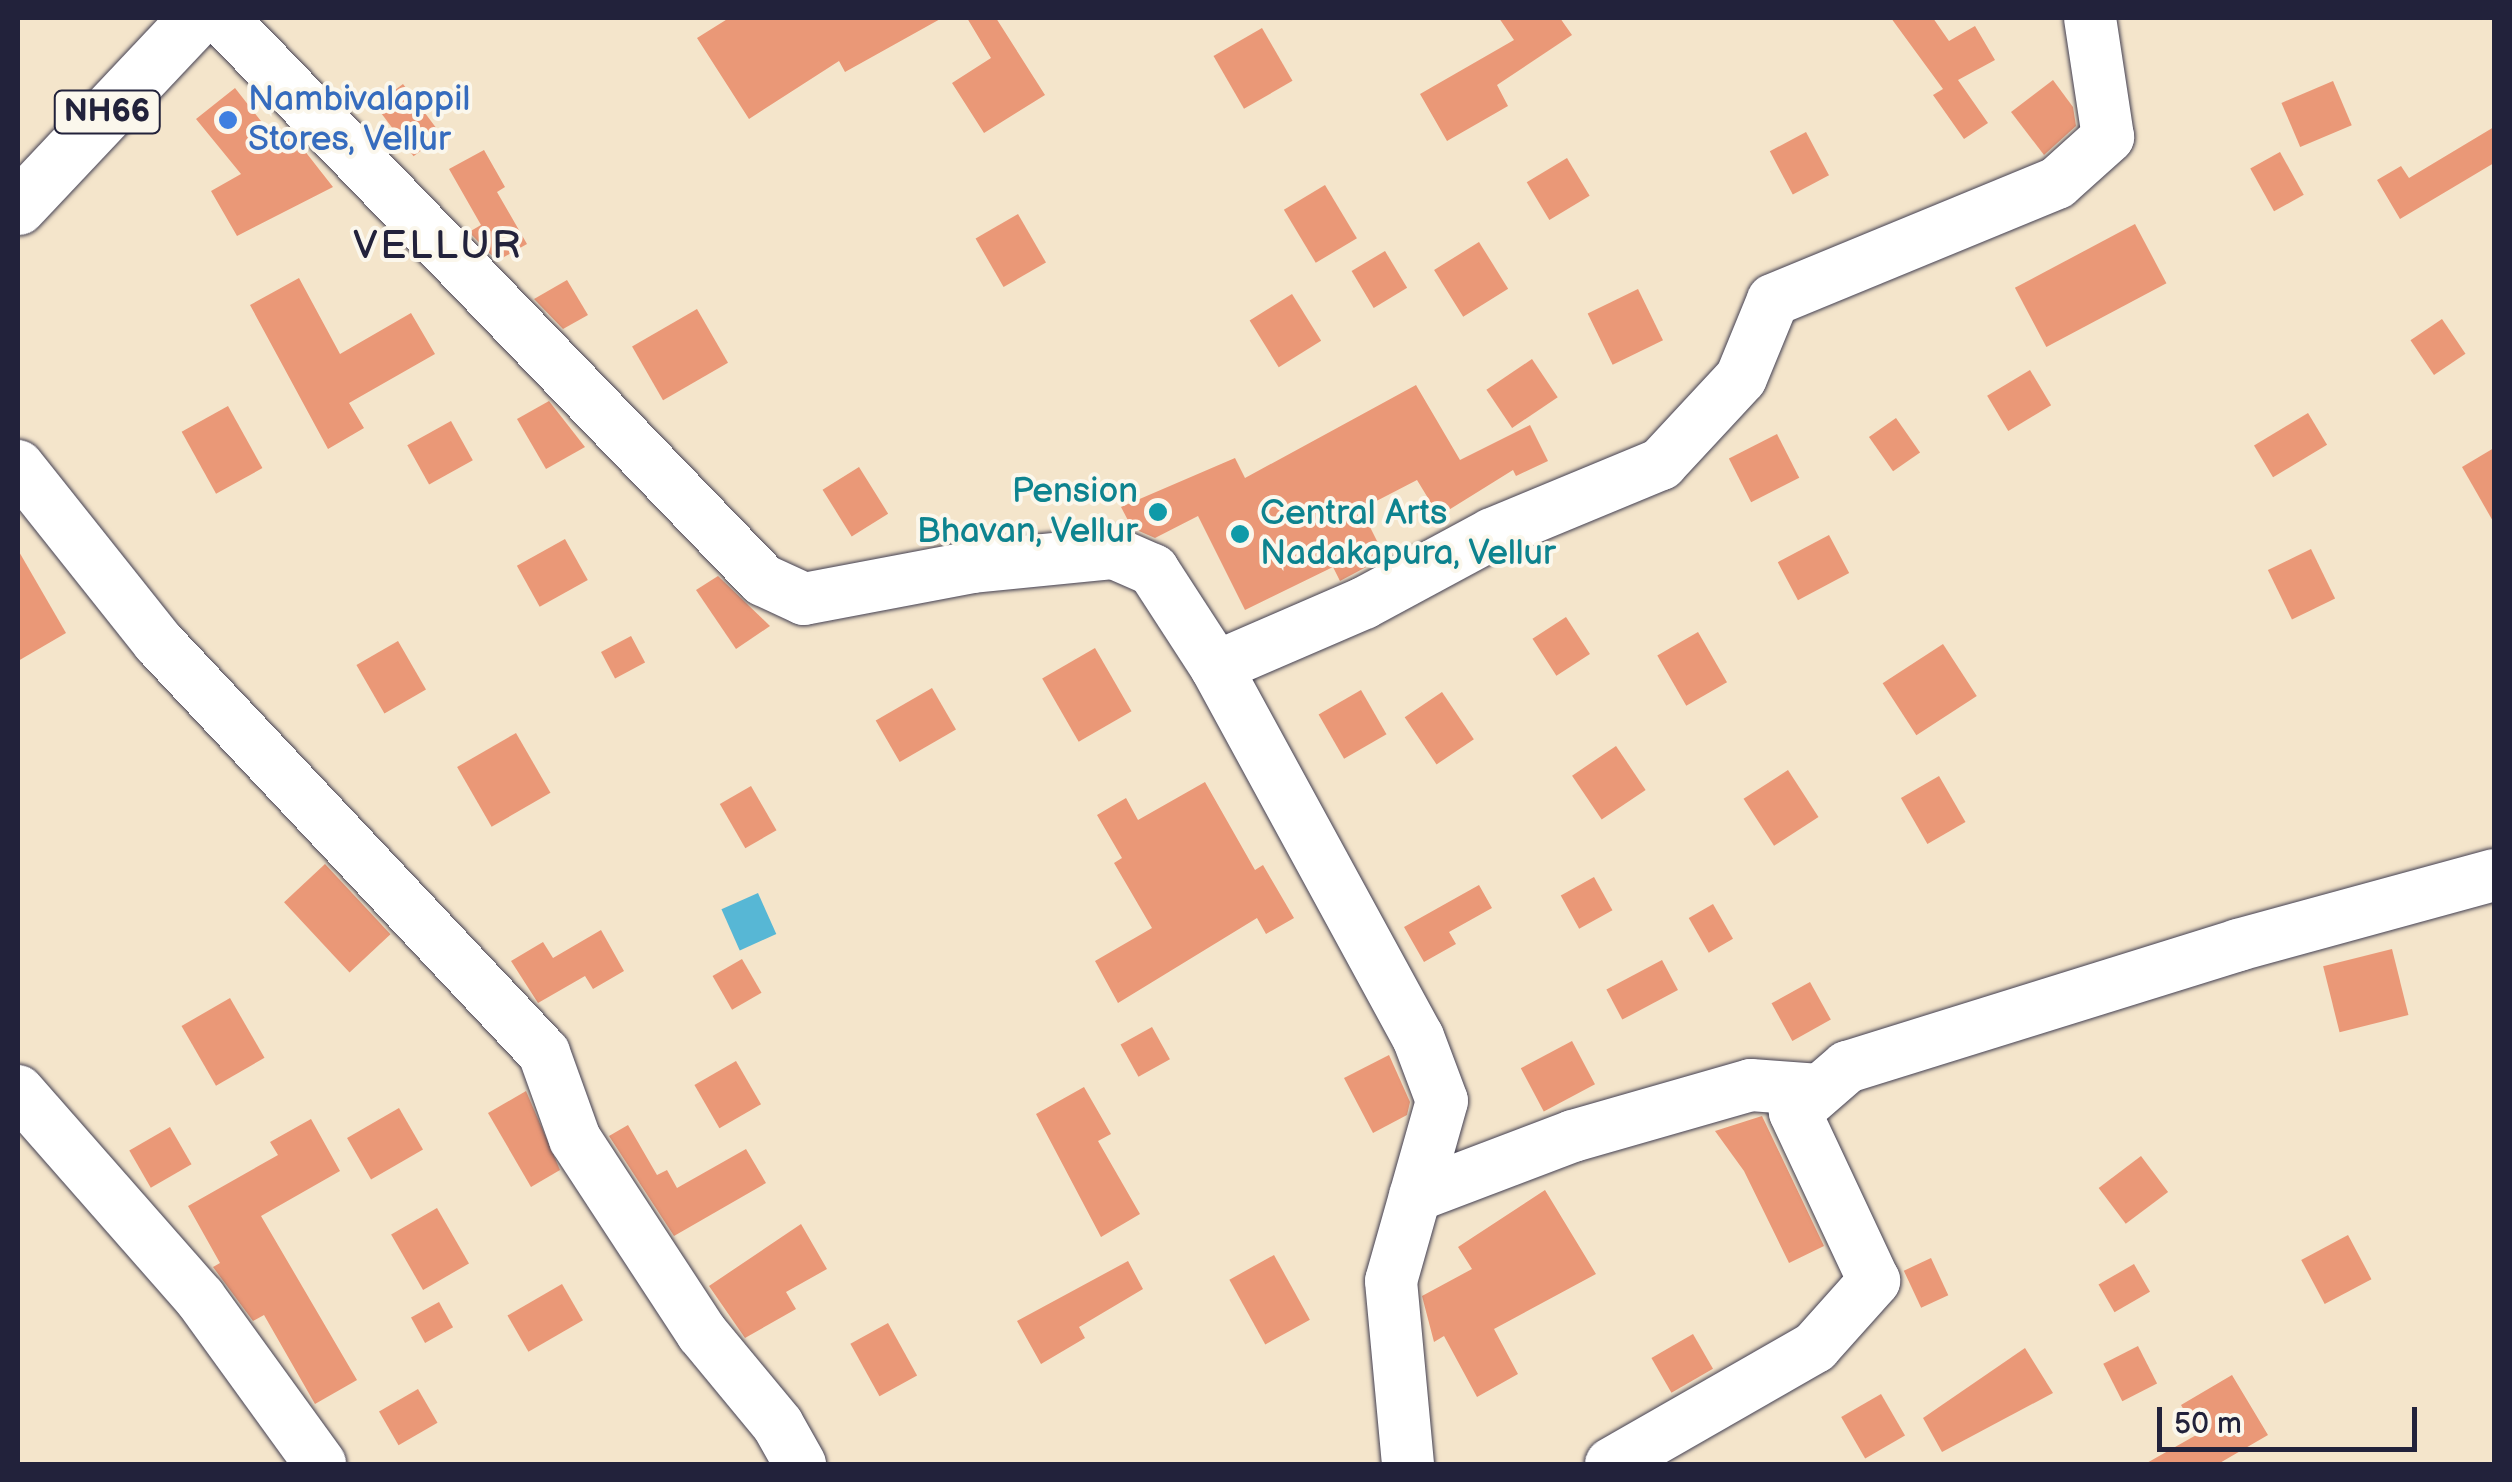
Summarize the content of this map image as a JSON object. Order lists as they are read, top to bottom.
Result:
{
  "streets": {
    "highway": ["NH66"]
  },
  "districts": ["VELLUR"],
  "places": ["Nambivalappil Stores, Vellur", "Pension Bhavan, Vellur", "Central Arts Nadakapura, Vellur"],
  "scale_bar": "50 m"
}
